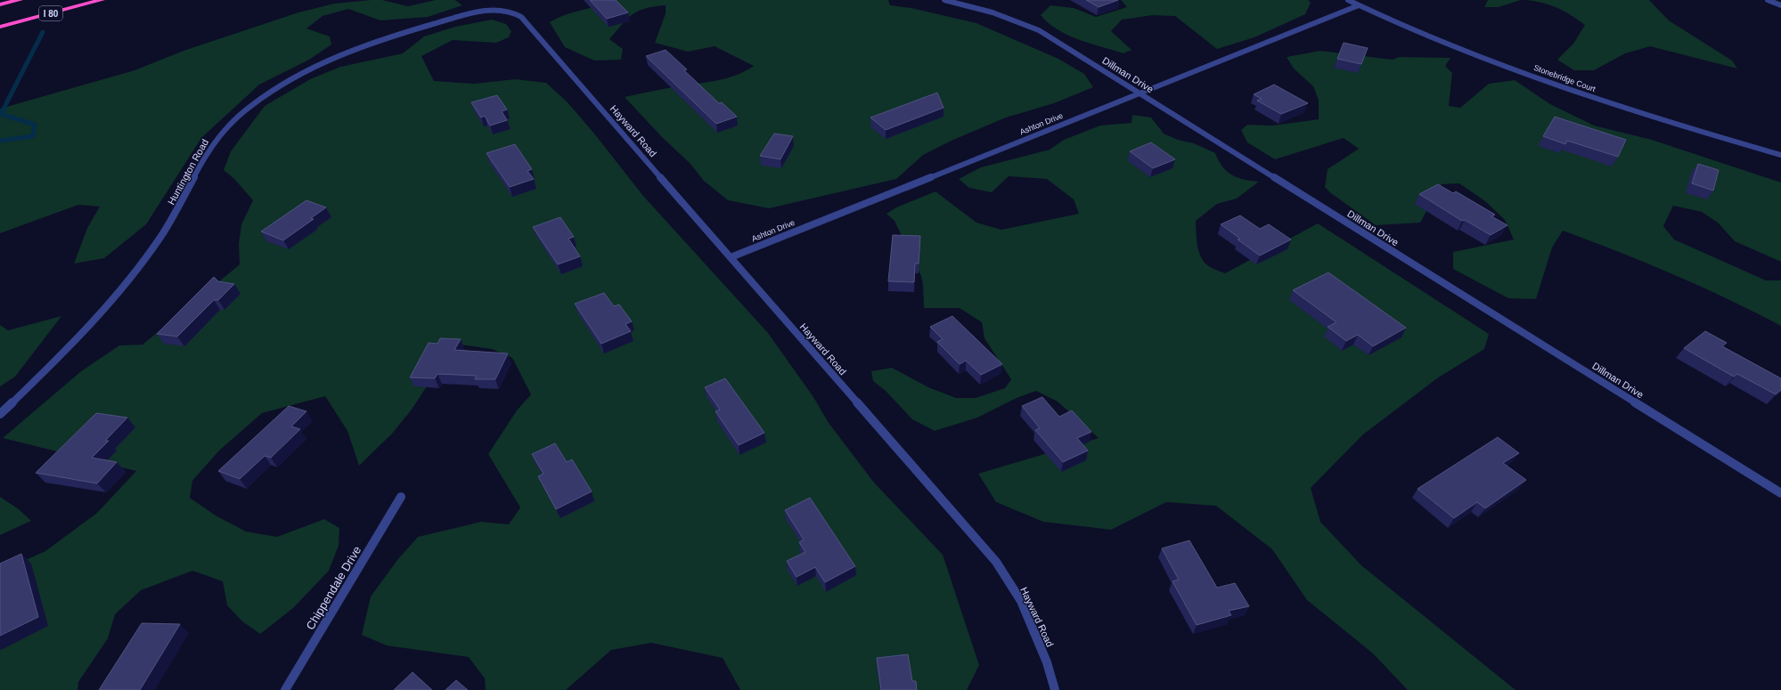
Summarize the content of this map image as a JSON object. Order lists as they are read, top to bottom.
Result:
{
  "streets": {
    "highway": ["I 80"],
    "street": [
      "Dillman Drive",
      "Stonebridge Court",
      "Ashton Drive",
      "Hayward Road",
      "Huntington Road",
      "Chippendale Drive"
    ]
  },
  "crossings": [
    ["Dillman Drive", "Ashton Drive"],
    ["Stonebridge Court", "Ashton Drive"],
    ["Ashton Drive", "Hayward Road"],
    ["Hayward Road", "Huntington Road"]
  ]
}
